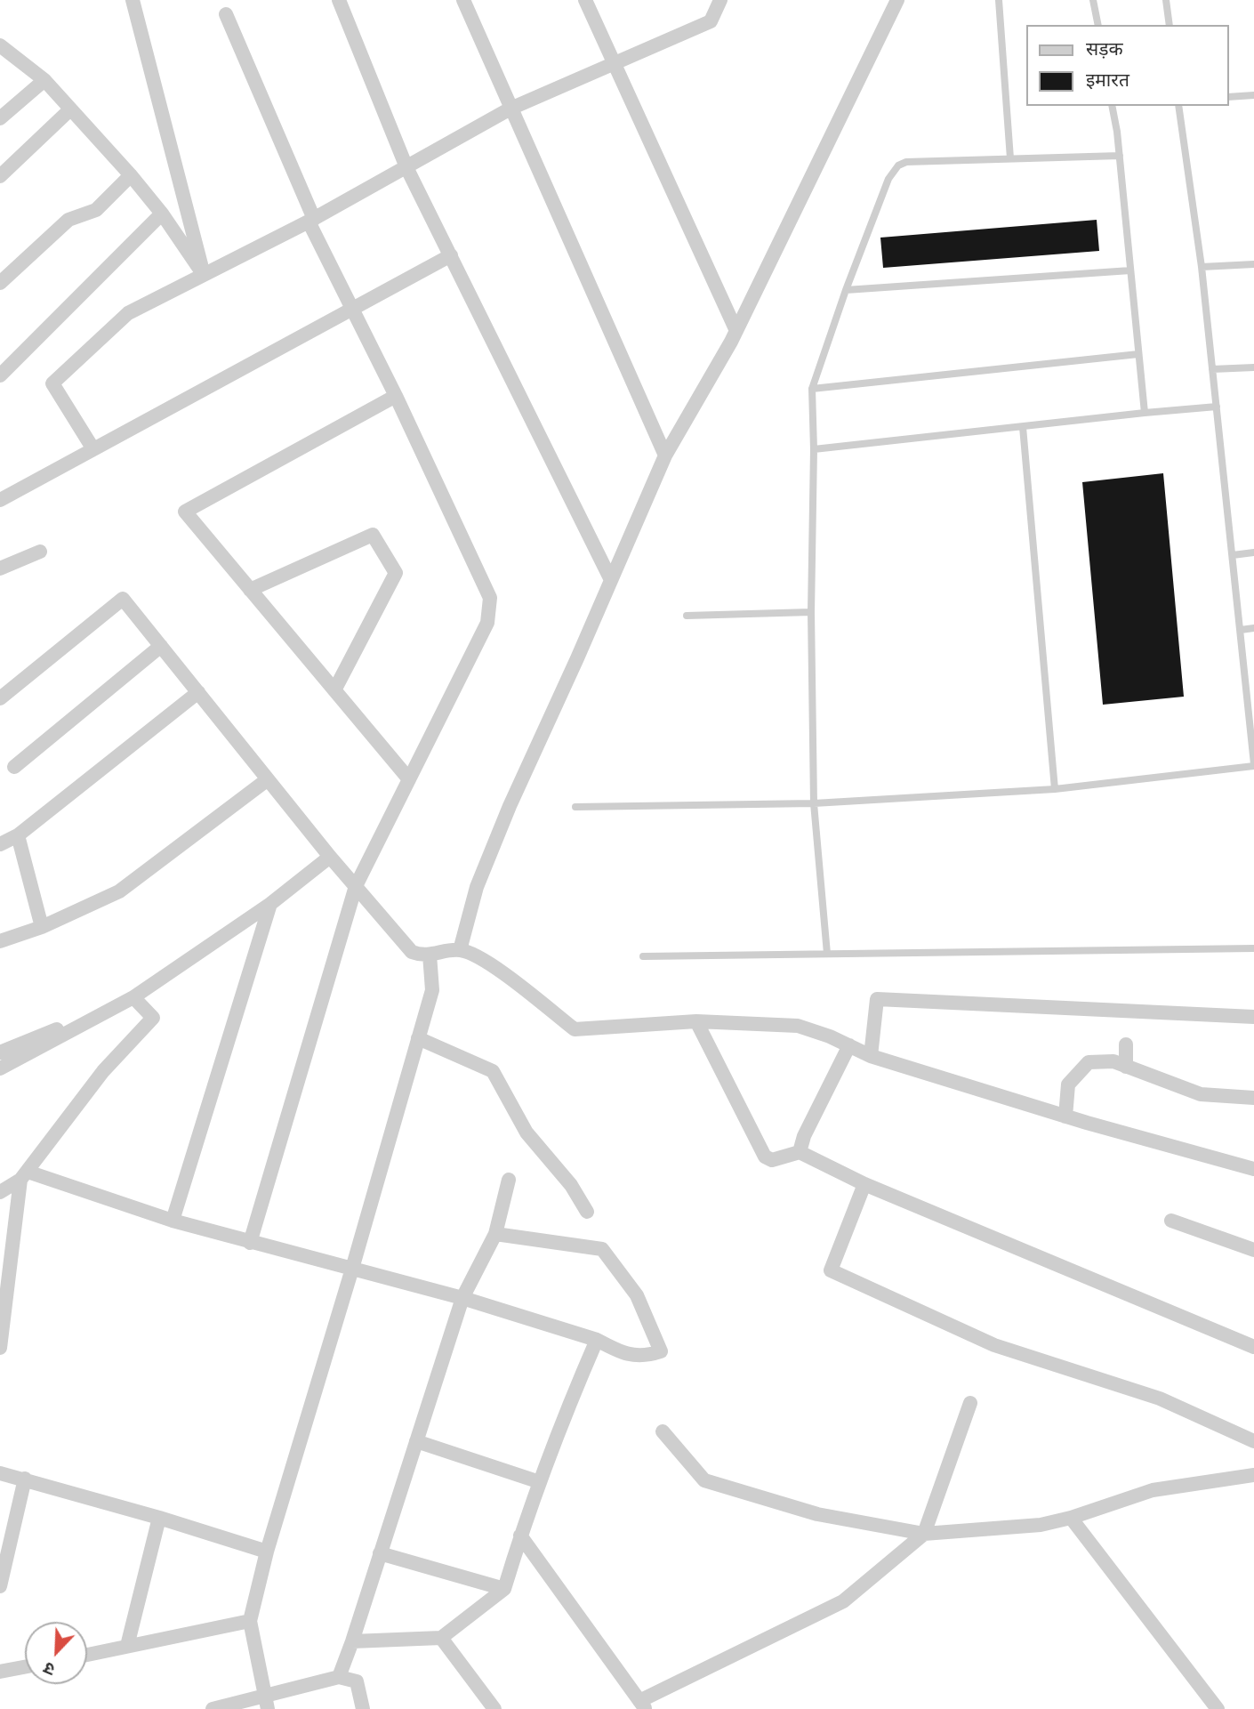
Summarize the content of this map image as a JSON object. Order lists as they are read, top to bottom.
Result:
{
  "legend": ["सड़क", "इमारत"],
  "north": "bottom left"
}
